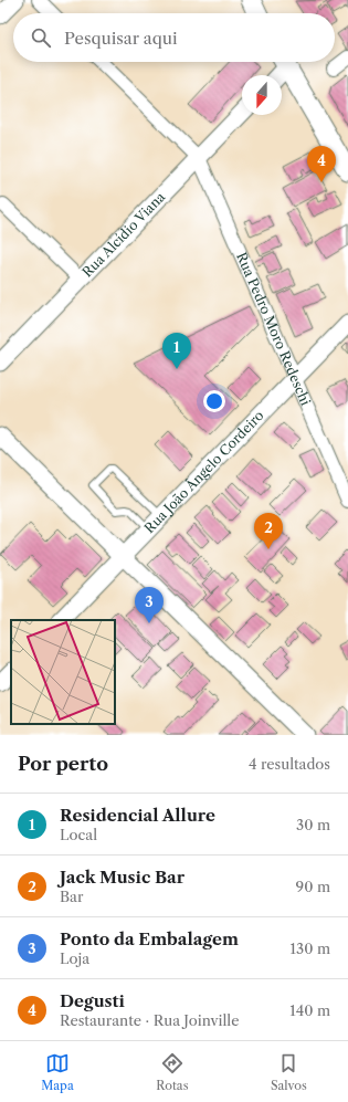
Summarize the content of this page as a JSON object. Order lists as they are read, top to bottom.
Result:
{
  "streets": {
    "street": ["Rua Alcídio Viana", "Rua Pedro Moro Redeschi", "Rua João Ângelo Cordeiro"]
  },
  "crossings": [
    ["Rua Alcídio Viana", "Rua Pedro Moro Redeschi"],
    ["Rua Pedro Moro Redeschi", "Rua João Ângelo Cordeiro"]
  ],
  "north": "bottom",
  "page": {
    "search": "Pesquisar aqui",
    "pins": [
      "4",
      "1",
      "2",
      "3"
    ],
    "heading": ["Por perto", "4 resultados"],
    "list": [
      {
        "mark": "1",
        "name": "Residencial Allure",
        "note": "Local",
        "value": "30 m"
      },
      {
        "mark": "2",
        "name": "Jack Music Bar",
        "note": "Bar",
        "value": "90 m"
      },
      {
        "mark": "3",
        "name": "Ponto da Embalagem",
        "note": "Loja",
        "value": "130 m"
      },
      {
        "mark": "4",
        "name": "Degusti",
        "note": "Restaurante · Rua Joinville",
        "value": "140 m"
      }
    ],
    "nav": ["Mapa", "Rotas", "Salvos"]
  }
}
